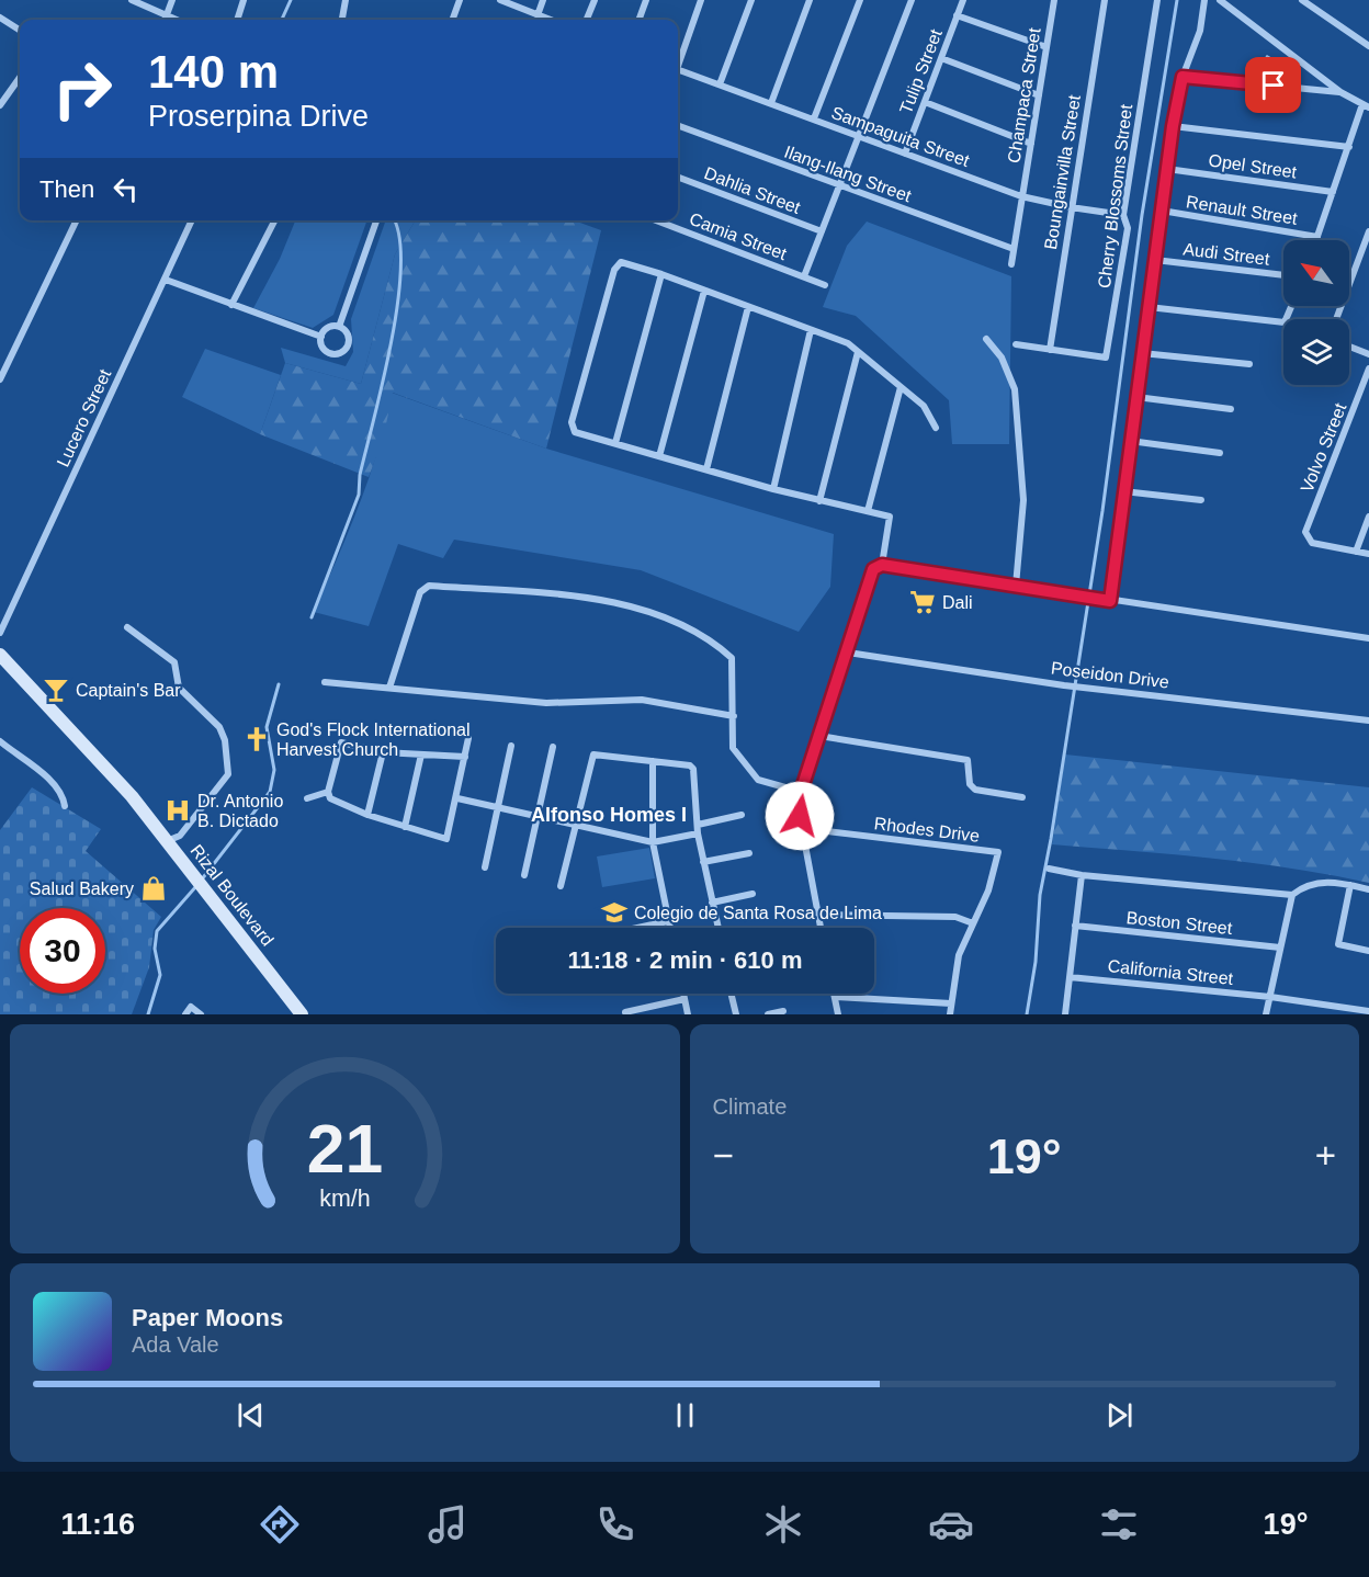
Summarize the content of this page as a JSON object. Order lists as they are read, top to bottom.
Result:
{
  "streets": {
    "main road": ["Rizal Boulevard"],
    "street": [
      "Tulip Street",
      "Champaca Street",
      "Sampaguita Street",
      "Opel Street",
      "Boungainvilla Street",
      "Ilang-Ilang Street",
      "Dahlia Street",
      "Cherry Blossoms Street",
      "Renault Street",
      "Camia Street",
      "Audi Street",
      "Lucero Street",
      "Volvo Street",
      "Poseidon Drive",
      "Rhodes Drive",
      "Boston Street",
      "California Street"
    ]
  },
  "crossings": [
    ["Tulip Street", "Sampaguita Street"],
    ["Champaca Street", "Sampaguita Street"],
    ["Champaca Street", "Ilang-Ilang Street"],
    ["Sampaguita Street", "Boungainvilla Street"],
    ["Sampaguita Street", "Cherry Blossoms Street"],
    ["Boungainvilla Street", "Cherry Blossoms Street"]
  ],
  "districts": ["Alfonso Homes I"],
  "places": {
    "supermarket": ["Dali"],
    "bar": ["Captain's Bar"],
    "church": ["God's Flock International Harvest Church"],
    "hospital": ["Dr. Antonio B. Dictado"],
    "shop": ["Salud Bakery"],
    "school or university": ["Colegio de Santa Rosa de Lima"]
  },
  "north": "top left",
  "page": {
    "turn": ["140 m", "Proserpina Drive"],
    "then": "Then",
    "limit": "30",
    "trip": "11:18 · 2 min · 610 m",
    "tile": "Climate",
    "heat": ["−", "19°", "+"],
    "song": ["Paper Moons", "Ada Vale"],
    "tabs": ["11:16", "19°"],
    "gauge": ["21", "km/h"]
  }
}
